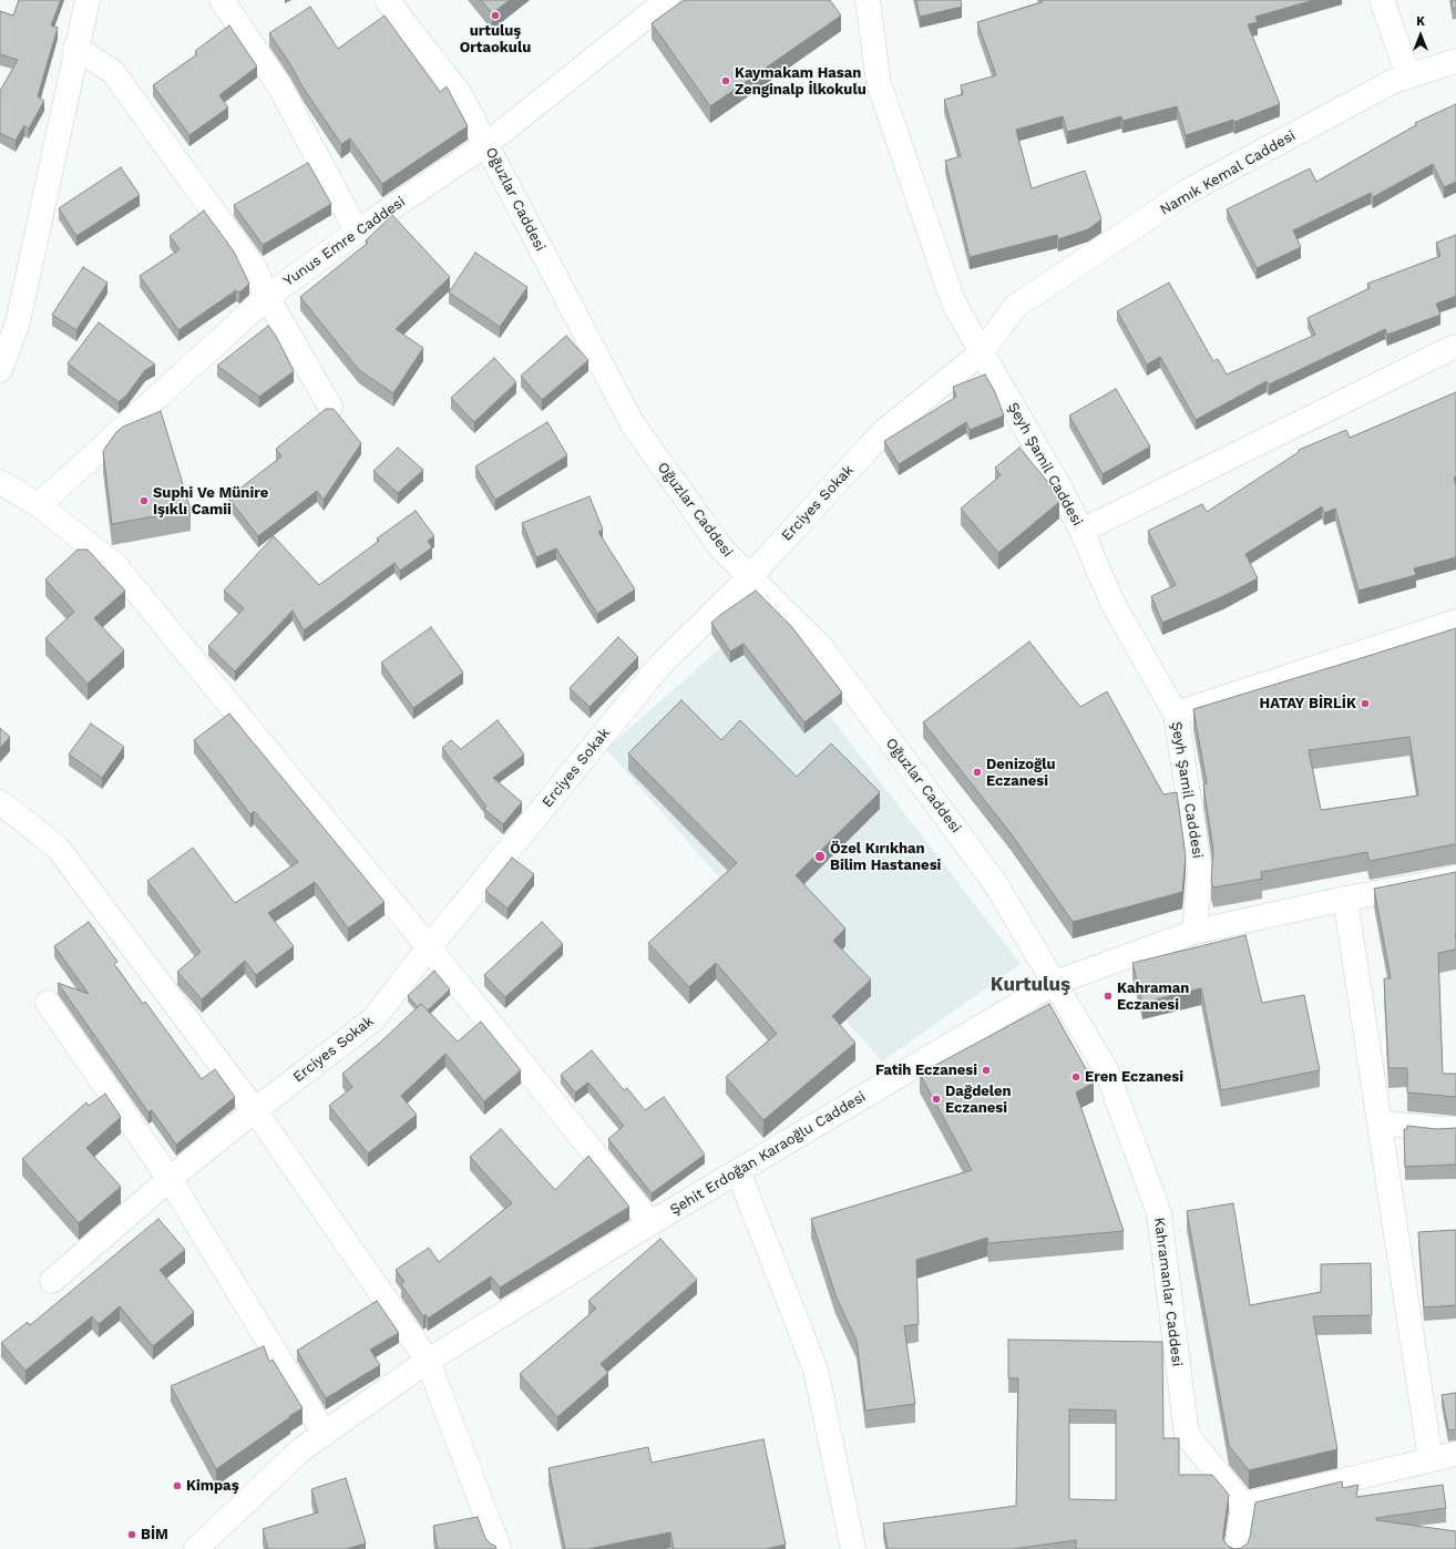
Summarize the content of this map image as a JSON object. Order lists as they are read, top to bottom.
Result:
{
  "streets": {
    "street": [
      "Namık Kemal Caddesi",
      "Oğuzlar Caddesi",
      "Yunus Emre Caddesi",
      "Şeyh Şamil Caddesi",
      "Erciyes Sokak",
      "Şehit Erdoğan Karaoğlu Caddesi",
      "Kahramanlar Caddesi"
    ]
  },
  "crossings": [
    ["Namık Kemal Caddesi", "Şeyh Şamil Caddesi"],
    ["Namık Kemal Caddesi", "Erciyes Sokak"],
    ["Oğuzlar Caddesi", "Yunus Emre Caddesi"],
    ["Oğuzlar Caddesi", "Erciyes Sokak"],
    ["Oğuzlar Caddesi", "Şehit Erdoğan Karaoğlu Caddesi"],
    ["Oğuzlar Caddesi", "Kahramanlar Caddesi"],
    ["Şeyh Şamil Caddesi", "Erciyes Sokak"],
    ["Şeyh Şamil Caddesi", "Şehit Erdoğan Karaoğlu Caddesi"],
    ["Şehit Erdoğan Karaoğlu Caddesi", "Kahramanlar Caddesi"]
  ],
  "districts": ["Kurtuluş"],
  "places": [
    "urtuluş Ortaokulu",
    "Kaymakam Hasan Zenginalp İlkokulu",
    "Suphi Ve Münire Işıklı Camii",
    "HATAY BİRLİK",
    "Denizoğlu Eczanesi",
    "Özel Kırıkhan Bilim Hastanesi",
    "Kahraman Eczanesi",
    "Fatih Eczanesi",
    "Eren Eczanesi",
    "Dağdelen Eczanesi",
    "Kimpaş",
    "BİM"
  ],
  "north": "top"
}
